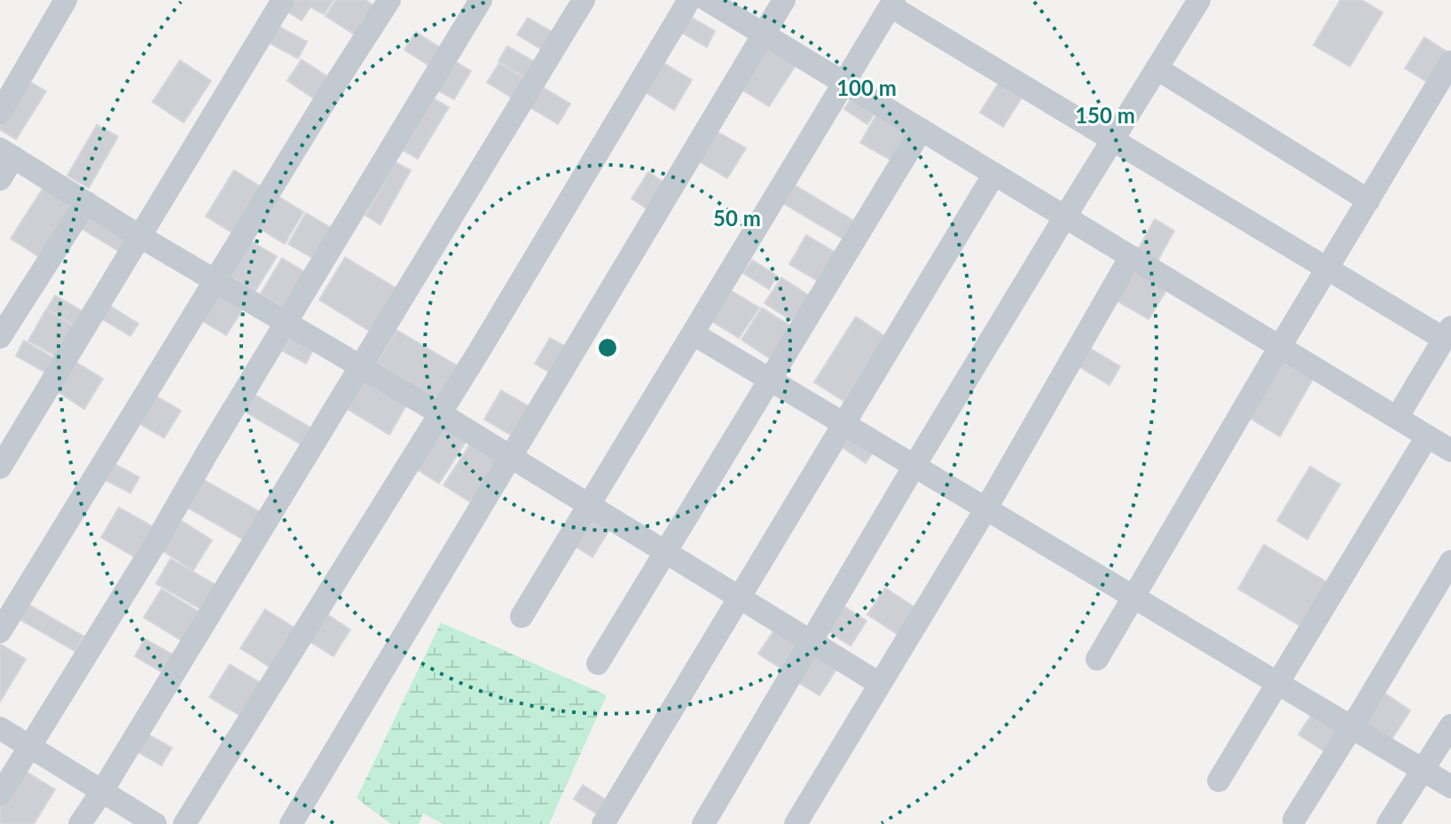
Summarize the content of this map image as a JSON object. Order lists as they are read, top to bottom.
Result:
{
  "rings": ["100 m", "150 m", "50 m"]
}
